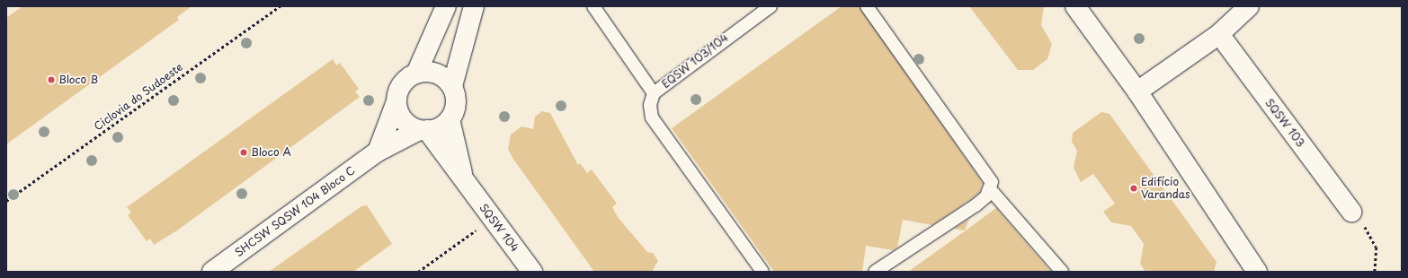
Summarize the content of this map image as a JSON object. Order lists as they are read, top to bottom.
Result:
{
  "streets": {
    "street": ["SQSW 103", "SHCSW SQSW 104 Bloco C", "SQSW 104"],
    "lane": ["EQSW 103/104"],
    "path": ["Ciclovia do Sudoeste"]
  },
  "crossings": [
    ["SHCSW SQSW 104 Bloco C", "SQSW 104"]
  ],
  "places": ["Bloco B", "Bloco A", "Edifício Varandas"]
}
